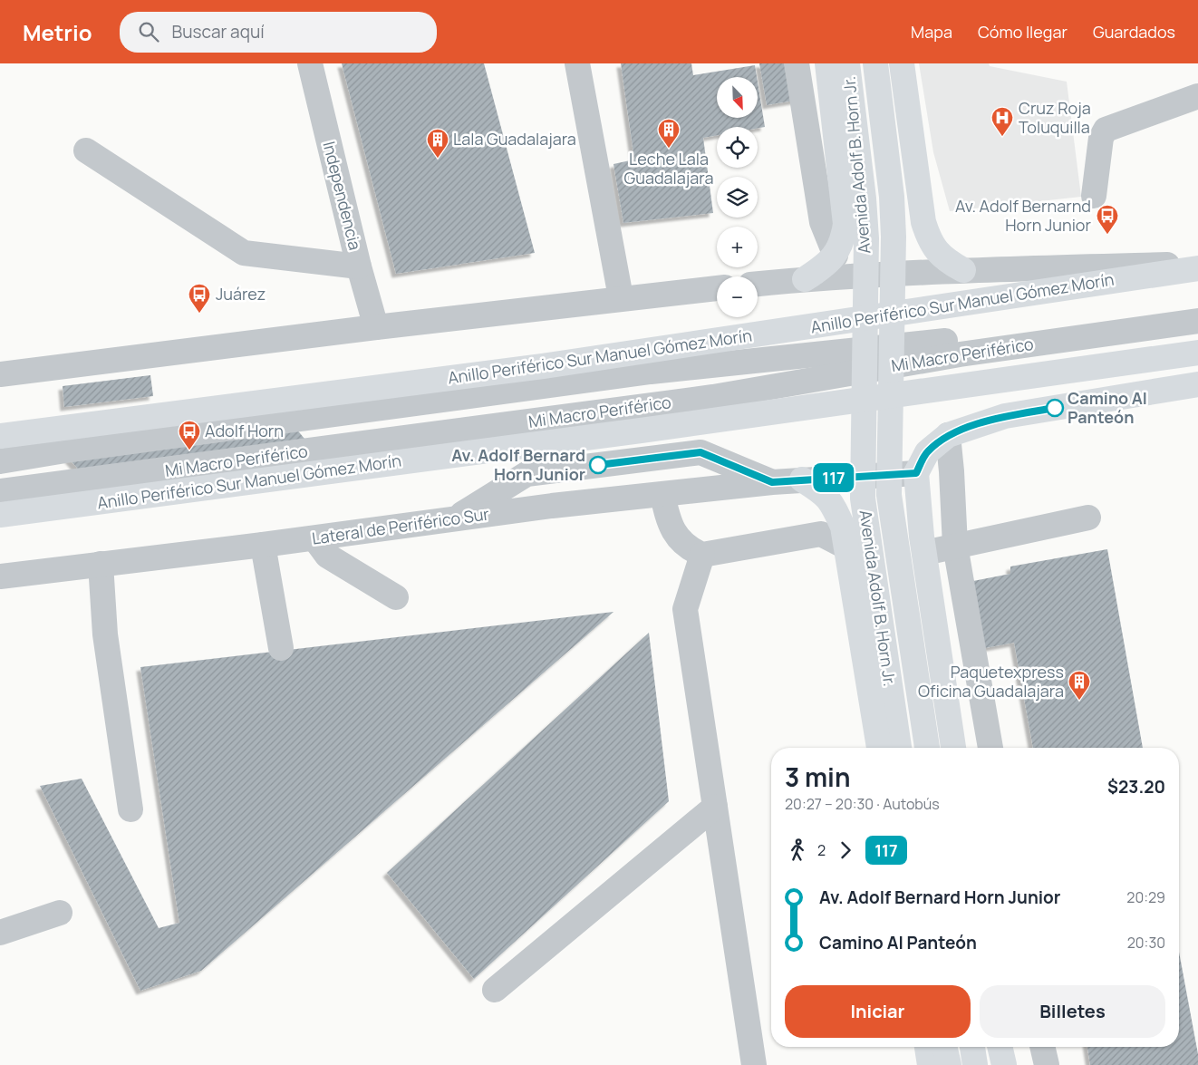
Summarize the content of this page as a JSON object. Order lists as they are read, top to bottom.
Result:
{
  "streets": {
    "main road": ["Avenida Adolf B. Horn Jr.", "Anillo Periférico Sur Manuel Gómez Morín"],
    "street": ["Independencia", "Mi Macro Periférico", "Lateral de Periférico Sur"]
  },
  "places": {
    "hospital": ["Cruz Roja Toluquilla"],
    "building": ["Leche Lala Guadalajara", "Lala Guadalajara", "Paquetexpress Oficina Guadalajara"],
    "bus stop": ["Av. Adolf Bernarnd Horn Junior", "Juárez", "Adolf Horn"],
    "other": ["Camino Al Panteón", "Av. Adolf Bernard Horn Junior"]
  },
  "lines": ["bus line 117"],
  "north": "bottom right",
  "page": {
    "header": "Metrio",
    "search": "Buscar aquí",
    "nav": ["Mapa", "Cómo llegar", "Guardados"],
    "on_map": "117",
    "map_buttons": ["+", "−"],
    "heading": ["3 min", "20:27 – 20:30 · Autobús", "$23.20"],
    "legs": ["2", "117"],
    "list": [
      {
        "name": "Av. Adolf Bernard Horn Junior",
        "value": "20:29"
      },
      {
        "name": "Camino Al Panteón",
        "value": "20:30"
      }
    ],
    "buttons": ["Iniciar", "Billetes"]
  }
}
